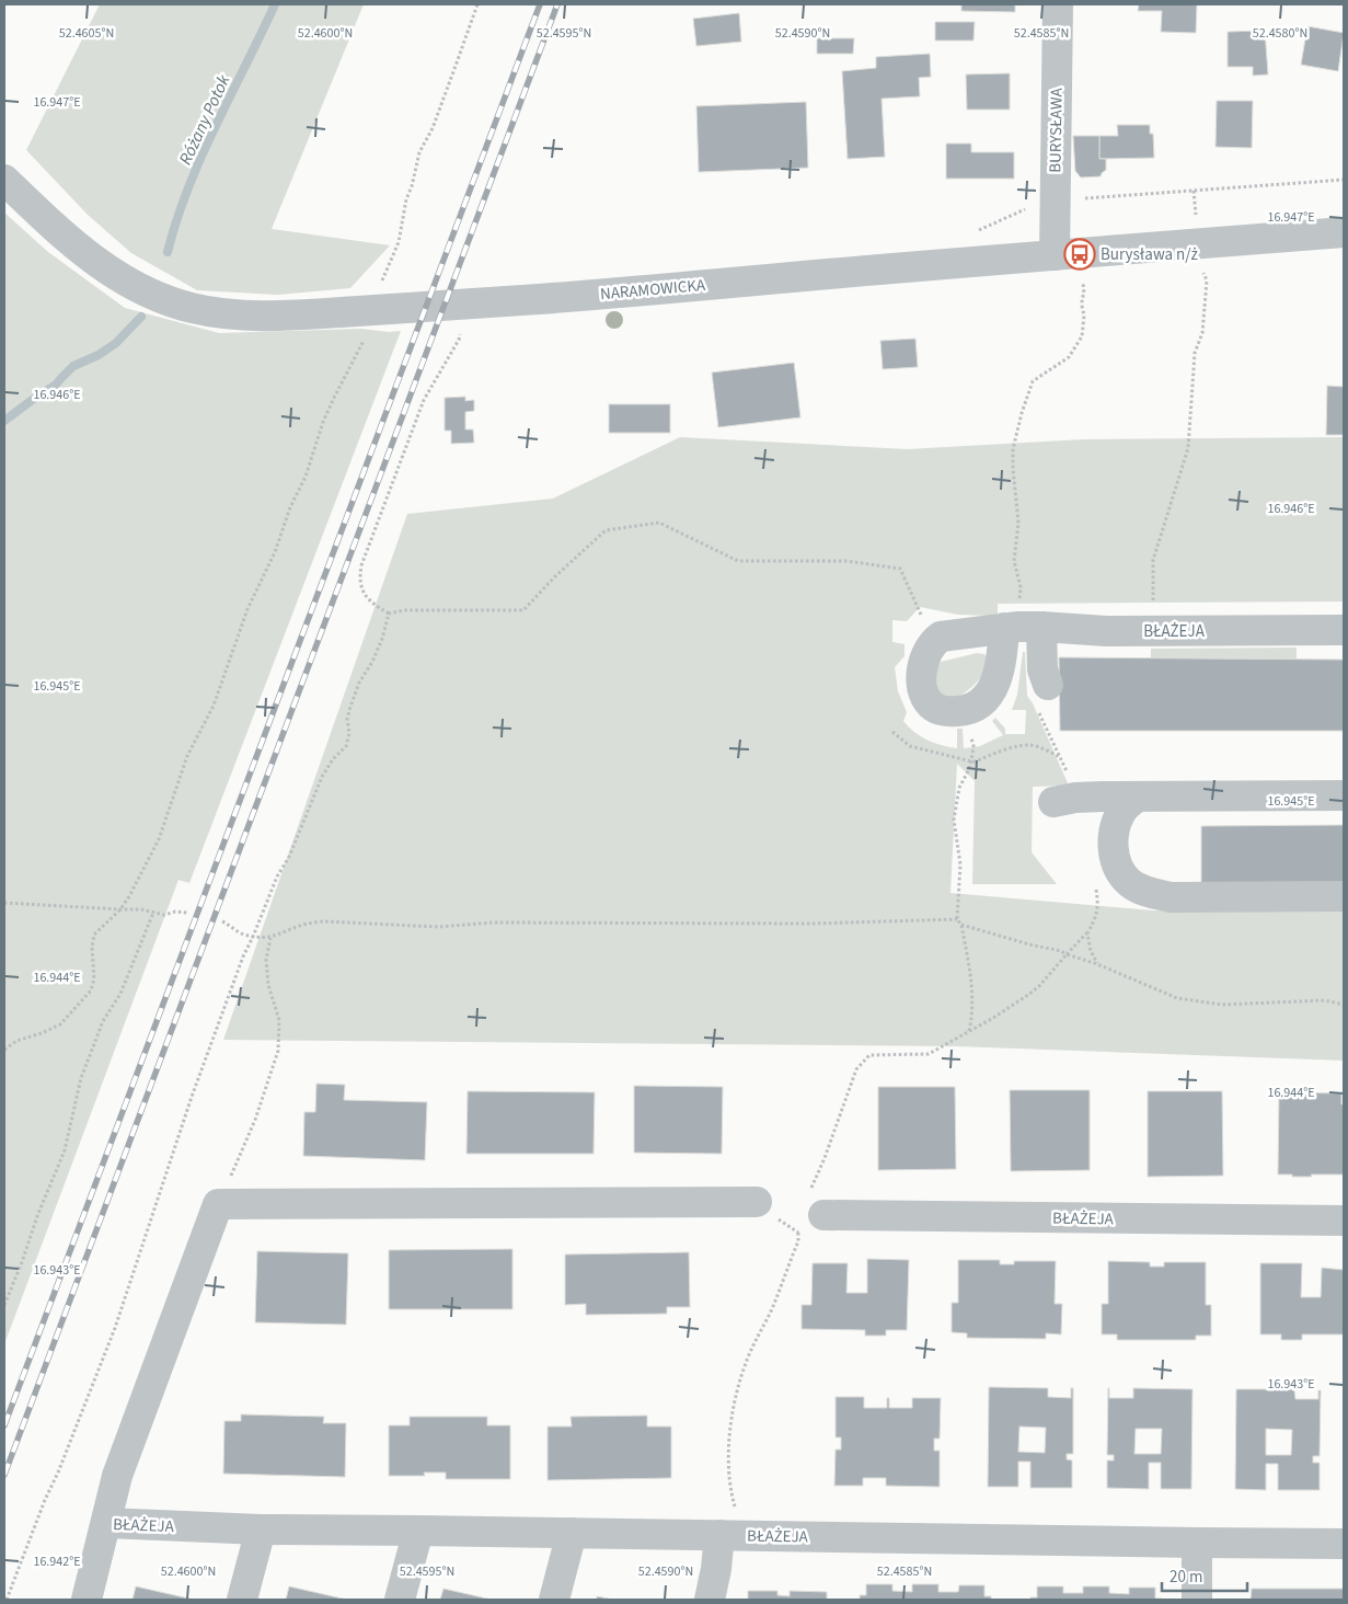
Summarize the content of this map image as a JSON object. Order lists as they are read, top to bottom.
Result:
{
  "streets": {
    "street": ["BURYSŁAWA", "NARAMOWICKA", "BŁAŻEJA"]
  },
  "crossings": [
    ["BURYSŁAWA", "NARAMOWICKA"]
  ],
  "water": ["Różany Potok"],
  "places": {
    "bus stop": ["Burysława n/ż"]
  },
  "scale_bar": "20 m",
  "coordinates": [
    "52.4605°N",
    "52.4600°N",
    "52.4595°N",
    "52.4590°N",
    "52.4585°N",
    "52.4580°N",
    "16.947°E",
    "16.946°E",
    "16.945°E",
    "16.944°E",
    "16.943°E",
    "16.942°E"
  ]
}
